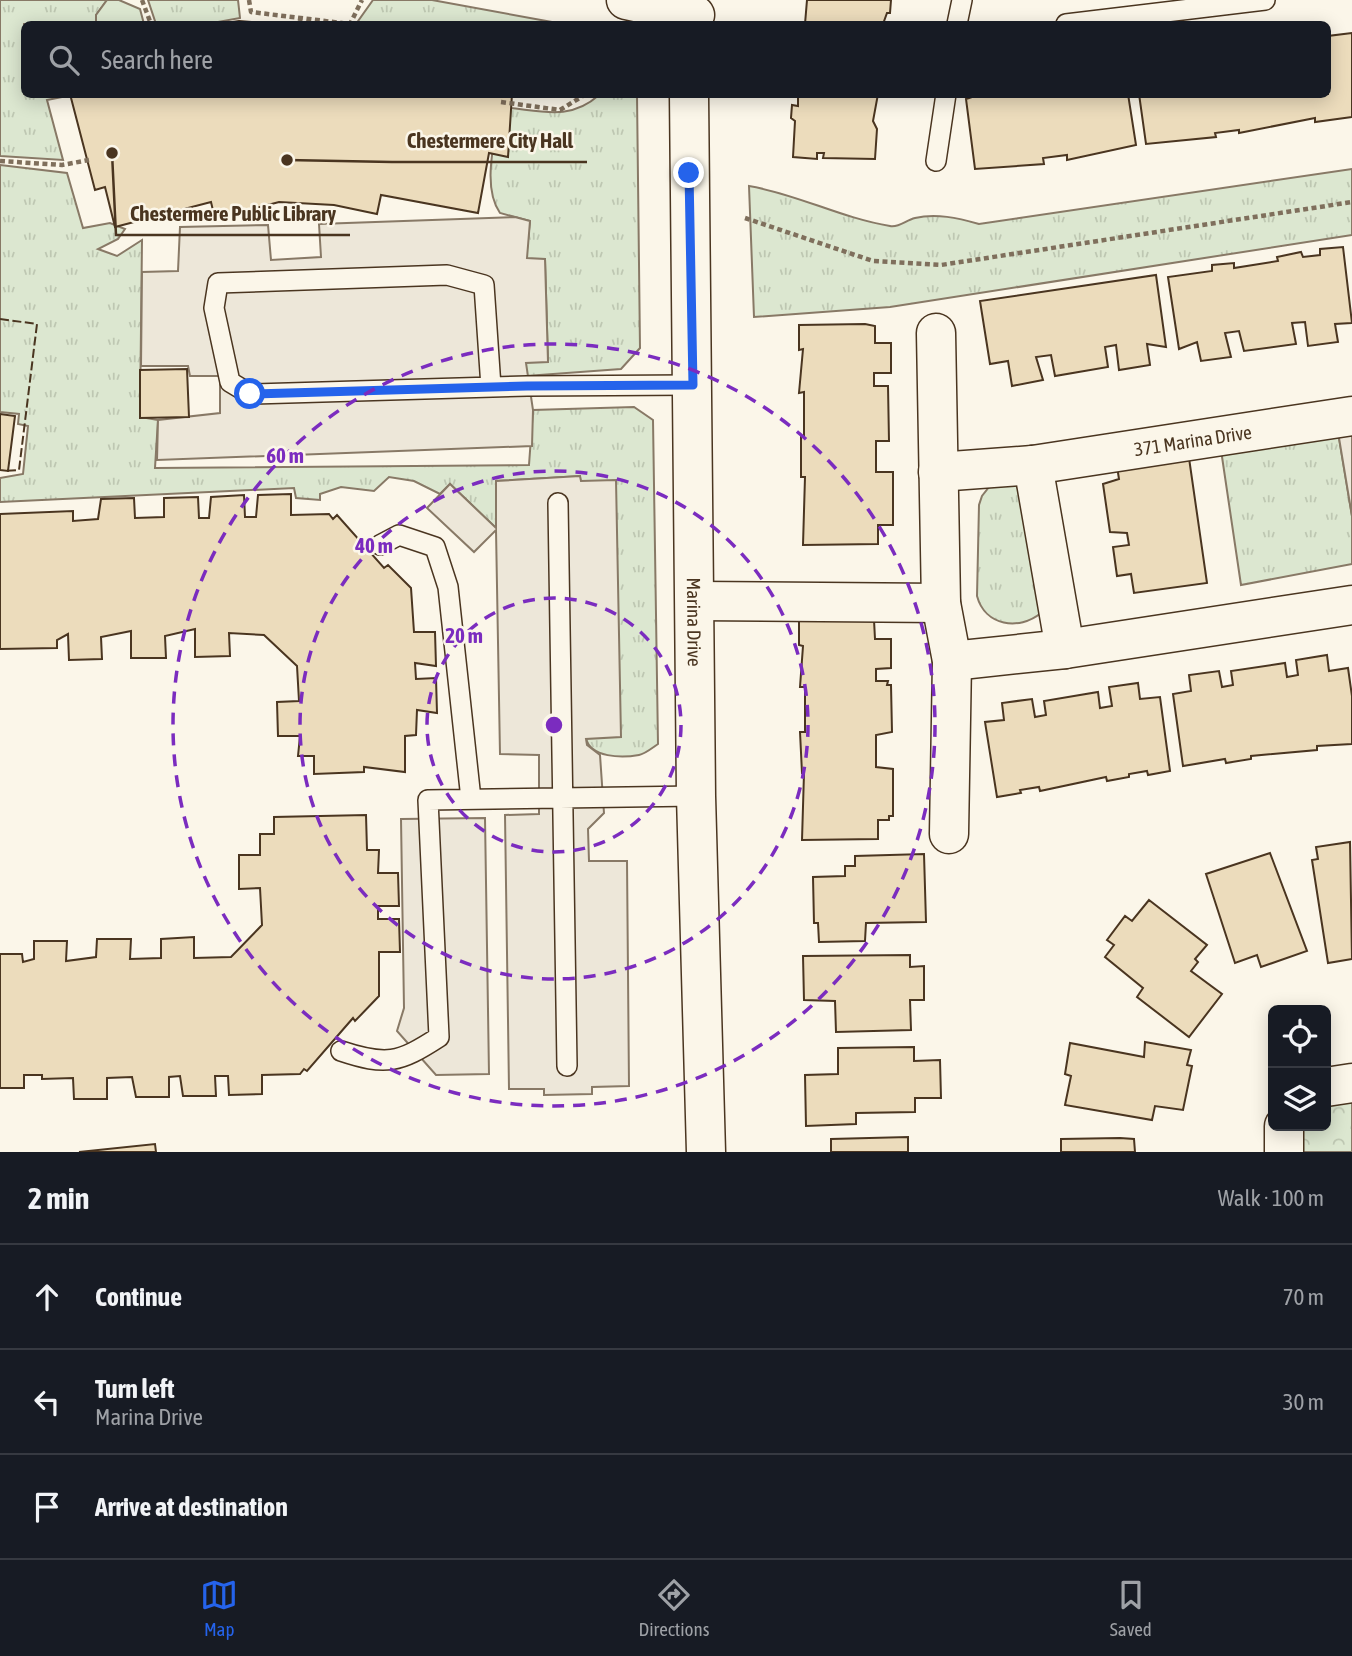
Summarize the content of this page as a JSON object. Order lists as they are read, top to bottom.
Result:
{
  "streets": {
    "street": ["371 Marina Drive", "Marina Drive"]
  },
  "places": ["Chestermere Public Library", "Chestermere City Hall"],
  "page": {
    "search": "Search here",
    "heading": ["2 min", "Walk · 100 m"],
    "list": [
      ["Continue", "70 m"],
      ["Turn left", "Marina Drive", "30 m"],
      "Arrive at destination"
    ],
    "nav": ["Map", "Directions", "Saved"]
  },
  "rings": ["60 m", "40 m", "20 m"]
}
